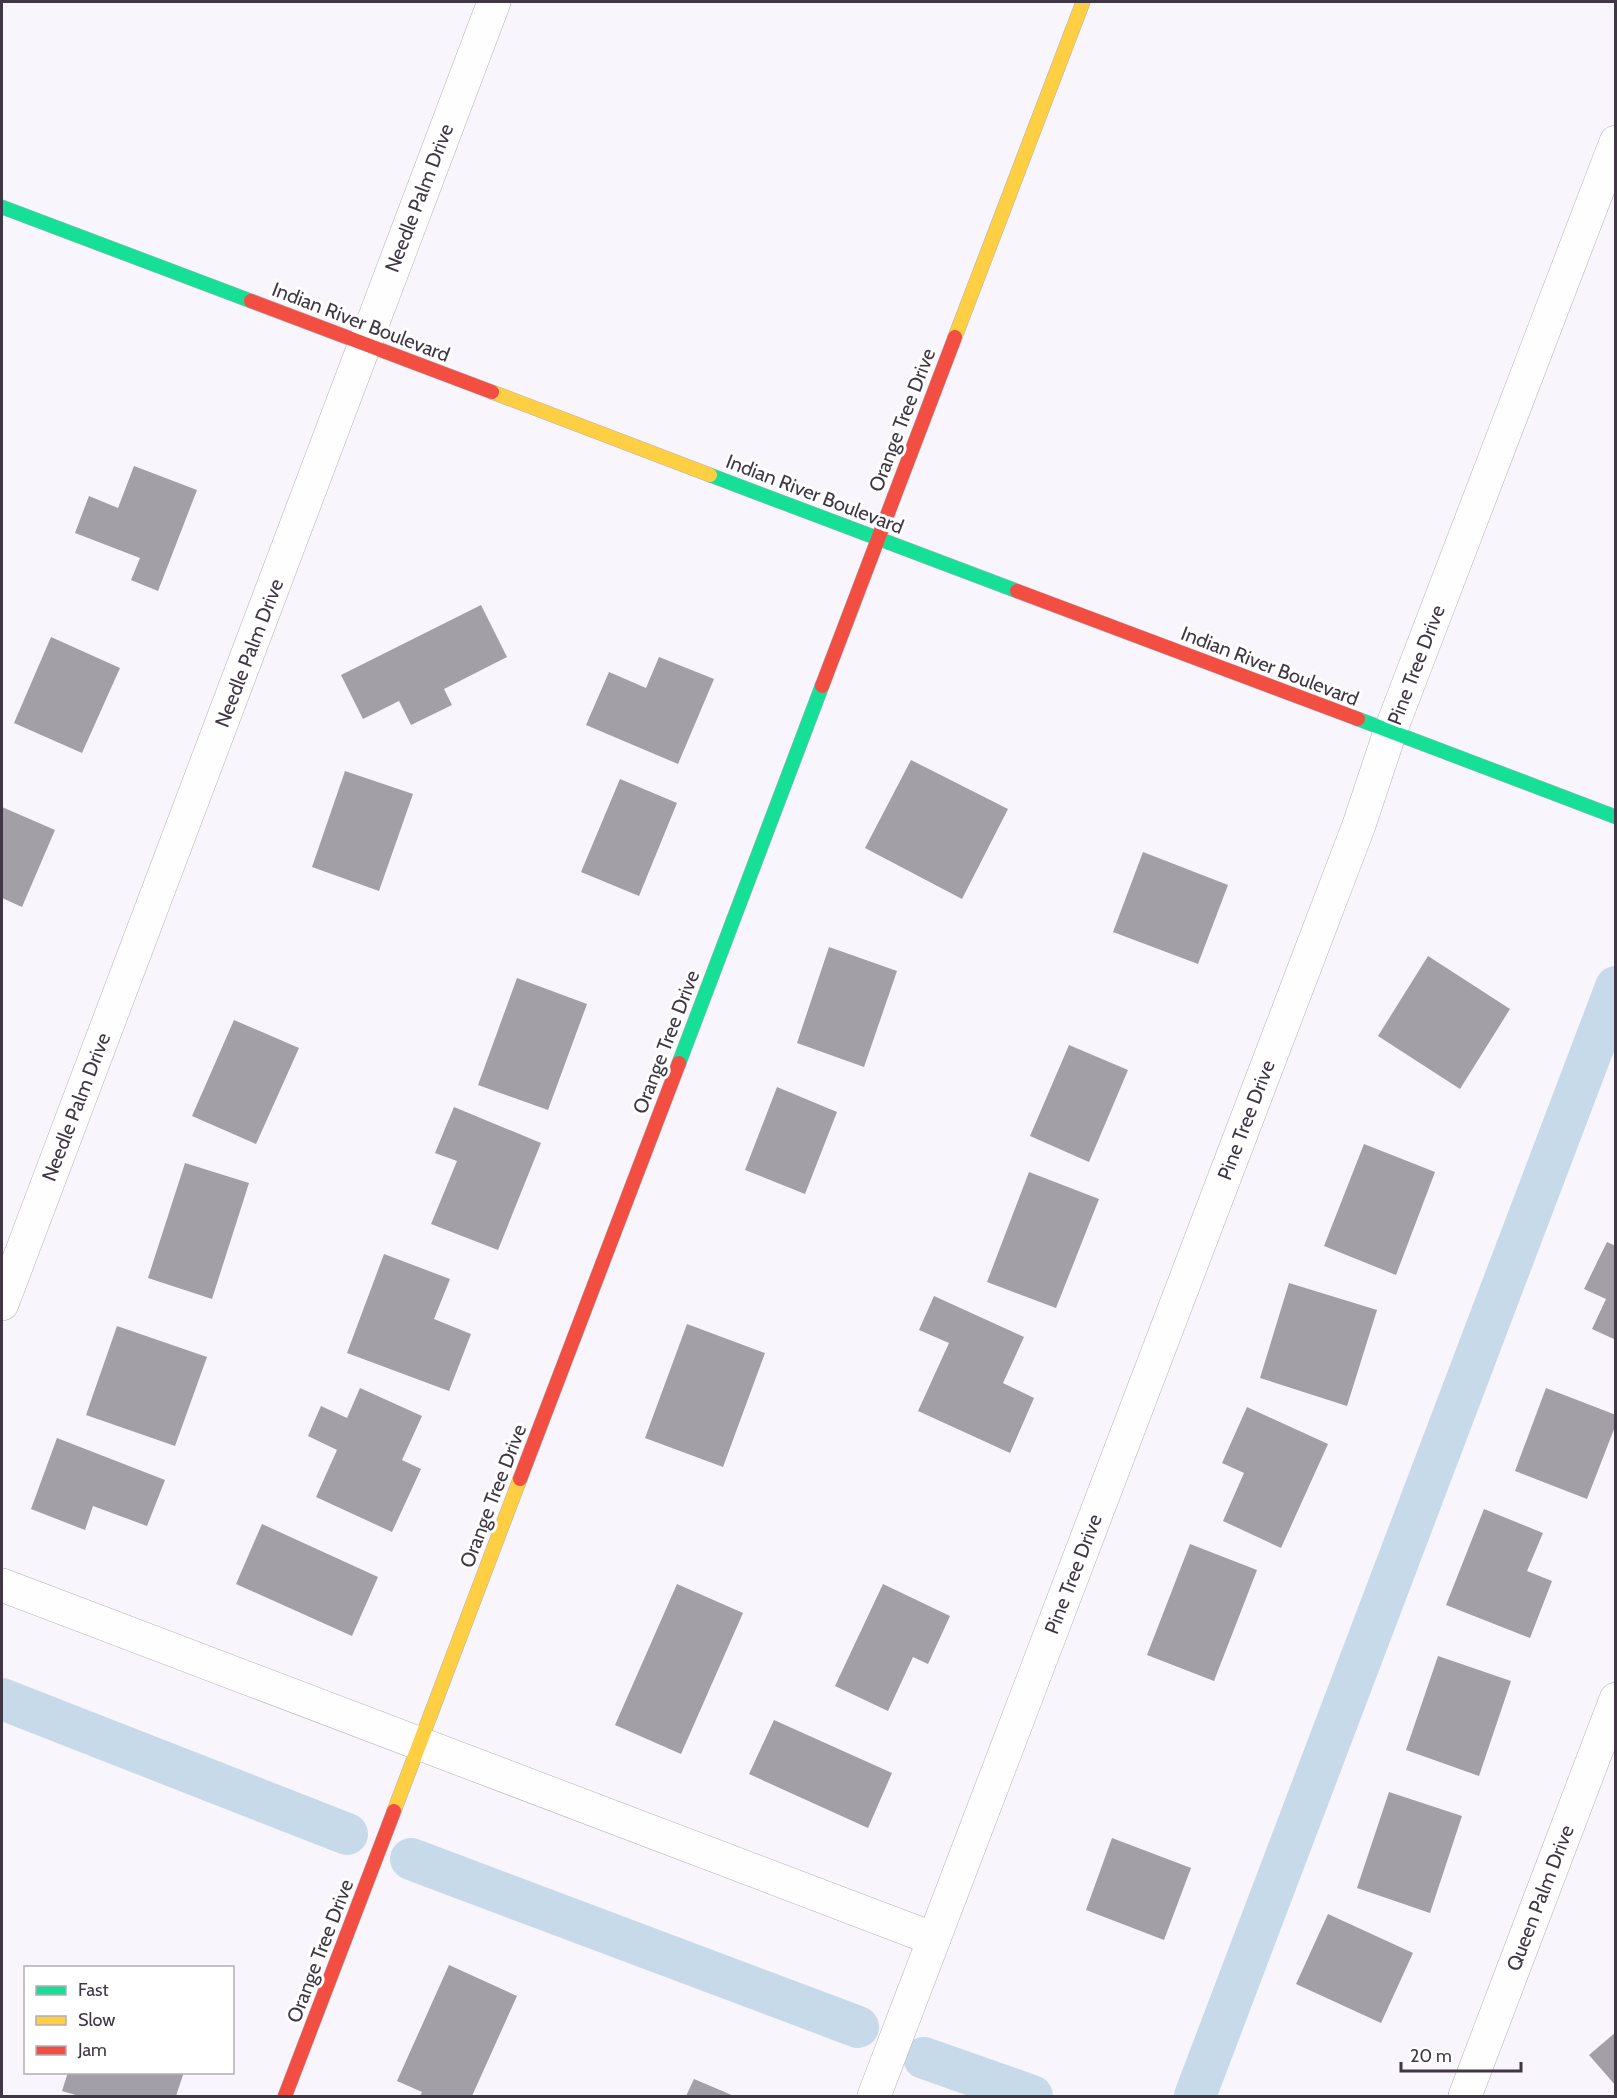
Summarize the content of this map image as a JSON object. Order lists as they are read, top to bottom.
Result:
{
  "streets": {
    "street": [
      "Needle Palm Drive",
      "Indian River Boulevard",
      "Orange Tree Drive",
      "Pine Tree Drive",
      "Queen Palm Drive"
    ]
  },
  "crossings": [
    ["Needle Palm Drive", "Indian River Boulevard"],
    ["Indian River Boulevard", "Orange Tree Drive"],
    ["Indian River Boulevard", "Pine Tree Drive"]
  ],
  "legend": ["Fast", "Slow", "Jam"],
  "scale_bar": "20 m"
}
